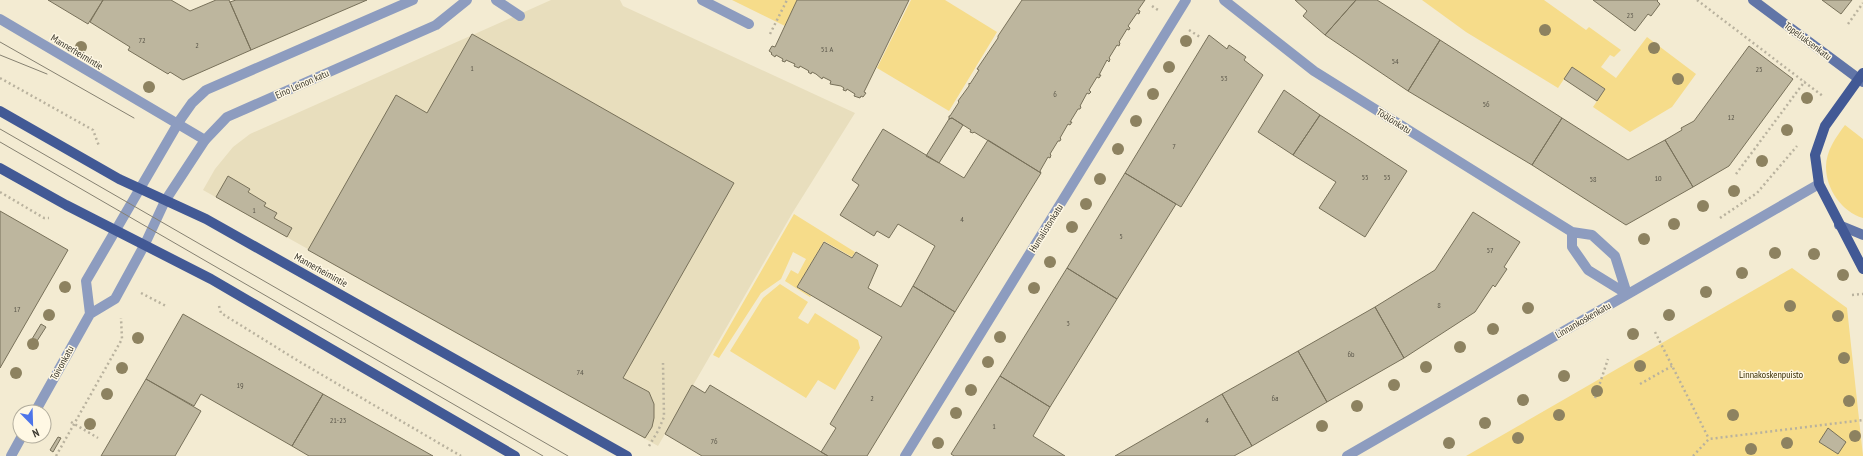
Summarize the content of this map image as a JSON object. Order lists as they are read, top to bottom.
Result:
{
  "streets": {
    "main road": ["Topeliuksenkatu", "Mannerheimintie"],
    "street": [
      "Eino Leinon katu",
      "Töölönkatu",
      "Humalistonkatu",
      "Linnankoskenkatu",
      "Toivonkatu"
    ]
  },
  "crossings": [
    ["Mannerheimintie", "Eino Leinon katu"],
    ["Eino Leinon katu", "Toivonkatu"],
    ["Töölönkatu", "Linnankoskenkatu"]
  ],
  "parks": ["Linnakoskenpuisto"],
  "house_numbers": [
    "23",
    "72",
    "2",
    "51 A",
    "54",
    "1",
    "25",
    "53",
    "6",
    "56",
    "12",
    "7",
    "55",
    "55",
    "10",
    "58",
    "1",
    "4",
    "5",
    "57",
    "8",
    "17",
    "3",
    "6b",
    "74",
    "19",
    "2",
    "6a",
    "21-23",
    "4",
    "1",
    "76"
  ],
  "north": "bottom right"
}
